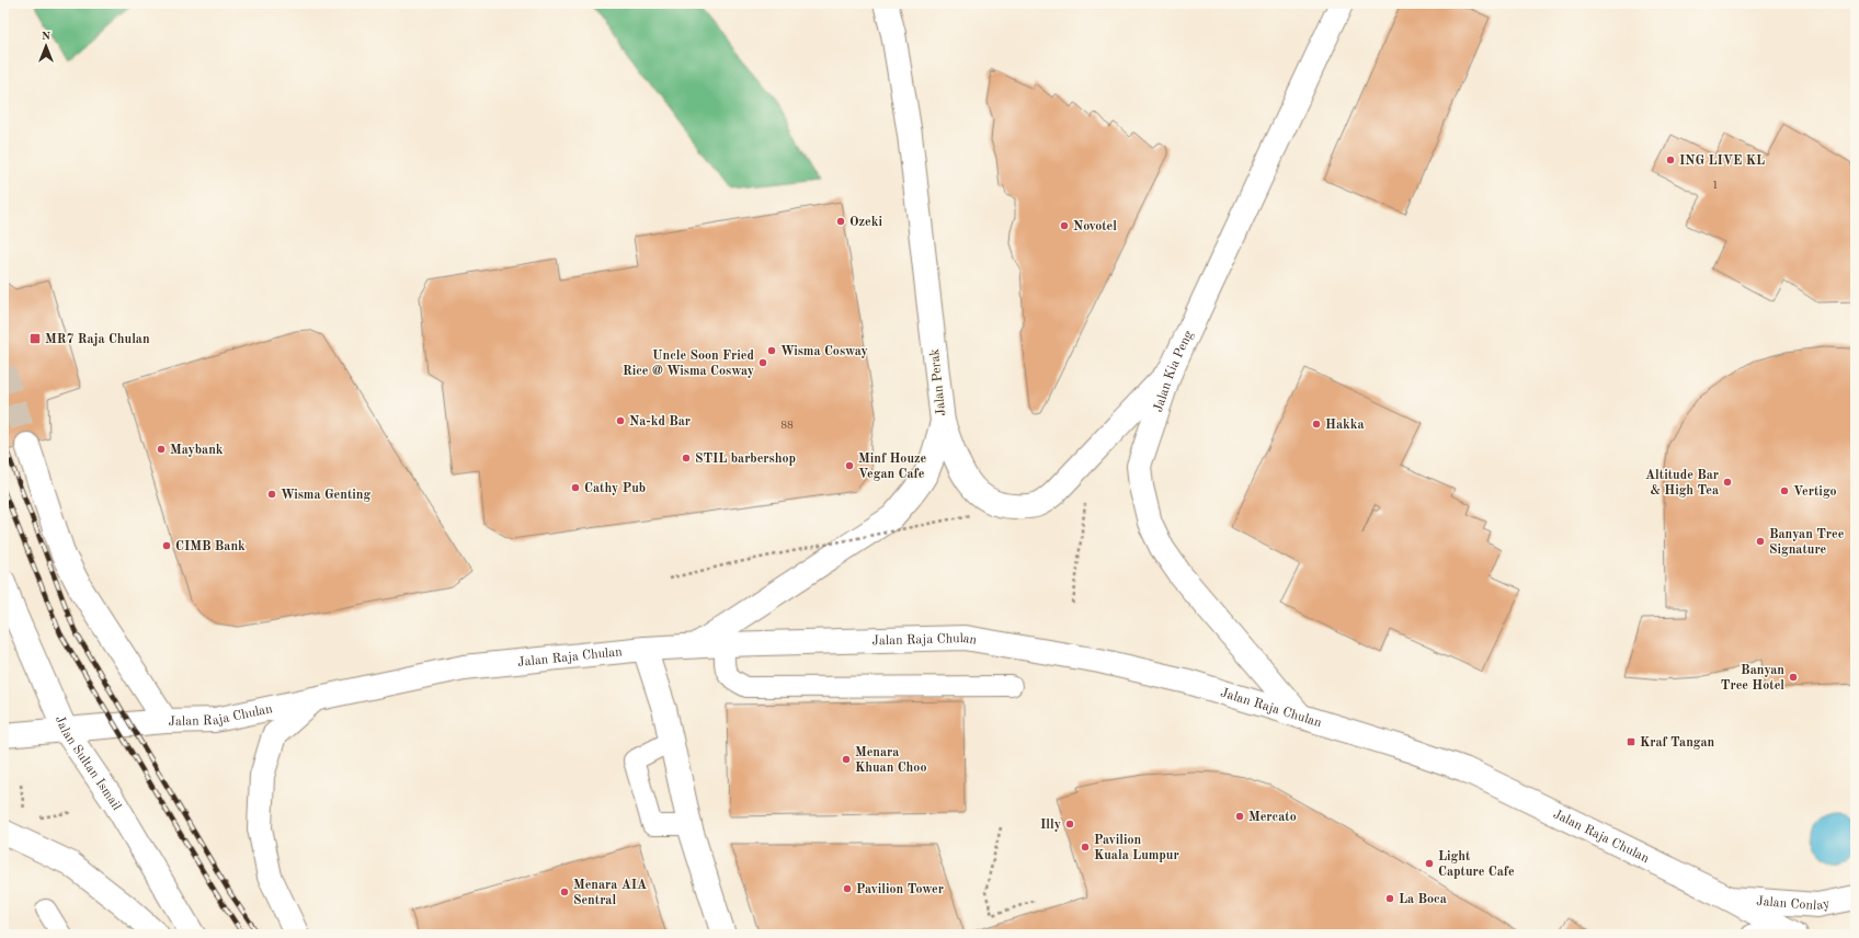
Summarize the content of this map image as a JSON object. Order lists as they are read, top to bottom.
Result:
{
  "streets": {
    "main road": [
      "Jalan Kia Peng",
      "Jalan Perak",
      "Jalan Raja Chulan",
      "Jalan Sultan Ismail",
      "Jalan Conlay"
    ]
  },
  "crossings": [
    ["Jalan Kia Peng", "Jalan Raja Chulan"],
    ["Jalan Perak", "Jalan Raja Chulan"],
    ["Jalan Raja Chulan", "Jalan Sultan Ismail"],
    ["Jalan Raja Chulan", "Jalan Conlay"]
  ],
  "places": {
    "other": [
      "ING LIVE KL",
      "Ozeki",
      "Novotel",
      "Wisma Cosway",
      "Uncle Soon Fried Rice @ Wisma Cosway",
      "Na-kd Bar",
      "Hakka",
      "Maybank",
      "STIL barbershop",
      "Minf Houze Vegan Cafe",
      "Altitude Bar & High Tea",
      "Cathy Pub",
      "Vertigo",
      "Wisma Genting",
      "Banyan Tree Signature",
      "CIMB Bank",
      "Banyan Tree Hotel",
      "Menara Khuan Choo",
      "Mercato",
      "Illy",
      "Pavilion Kuala Lumpur",
      "Light Capture Cafe",
      "Pavilion Tower",
      "Menara AIA Sentral",
      "La Boca"
    ],
    "transit": ["MR7 Raja Chulan", "Kraf Tangan"]
  },
  "house_numbers": ["1", "88"],
  "north": "top"
}
